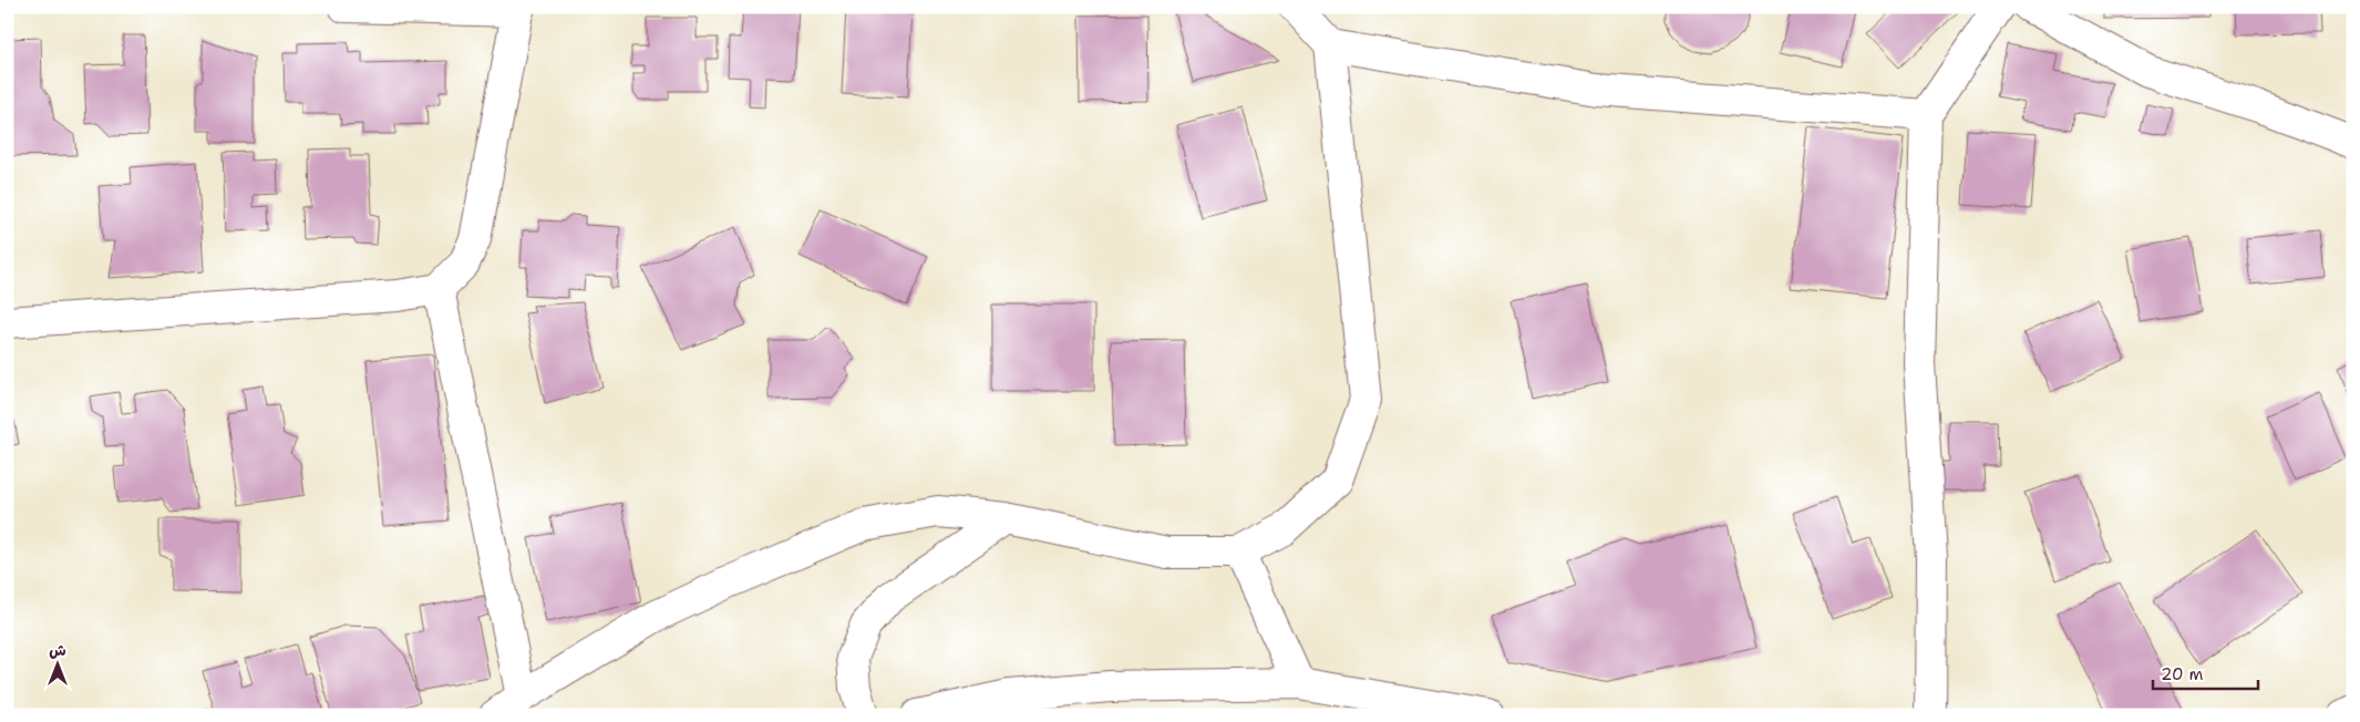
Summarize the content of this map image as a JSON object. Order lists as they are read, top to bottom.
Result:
{
  "scale_bar": "20 m",
  "north": "top"
}
